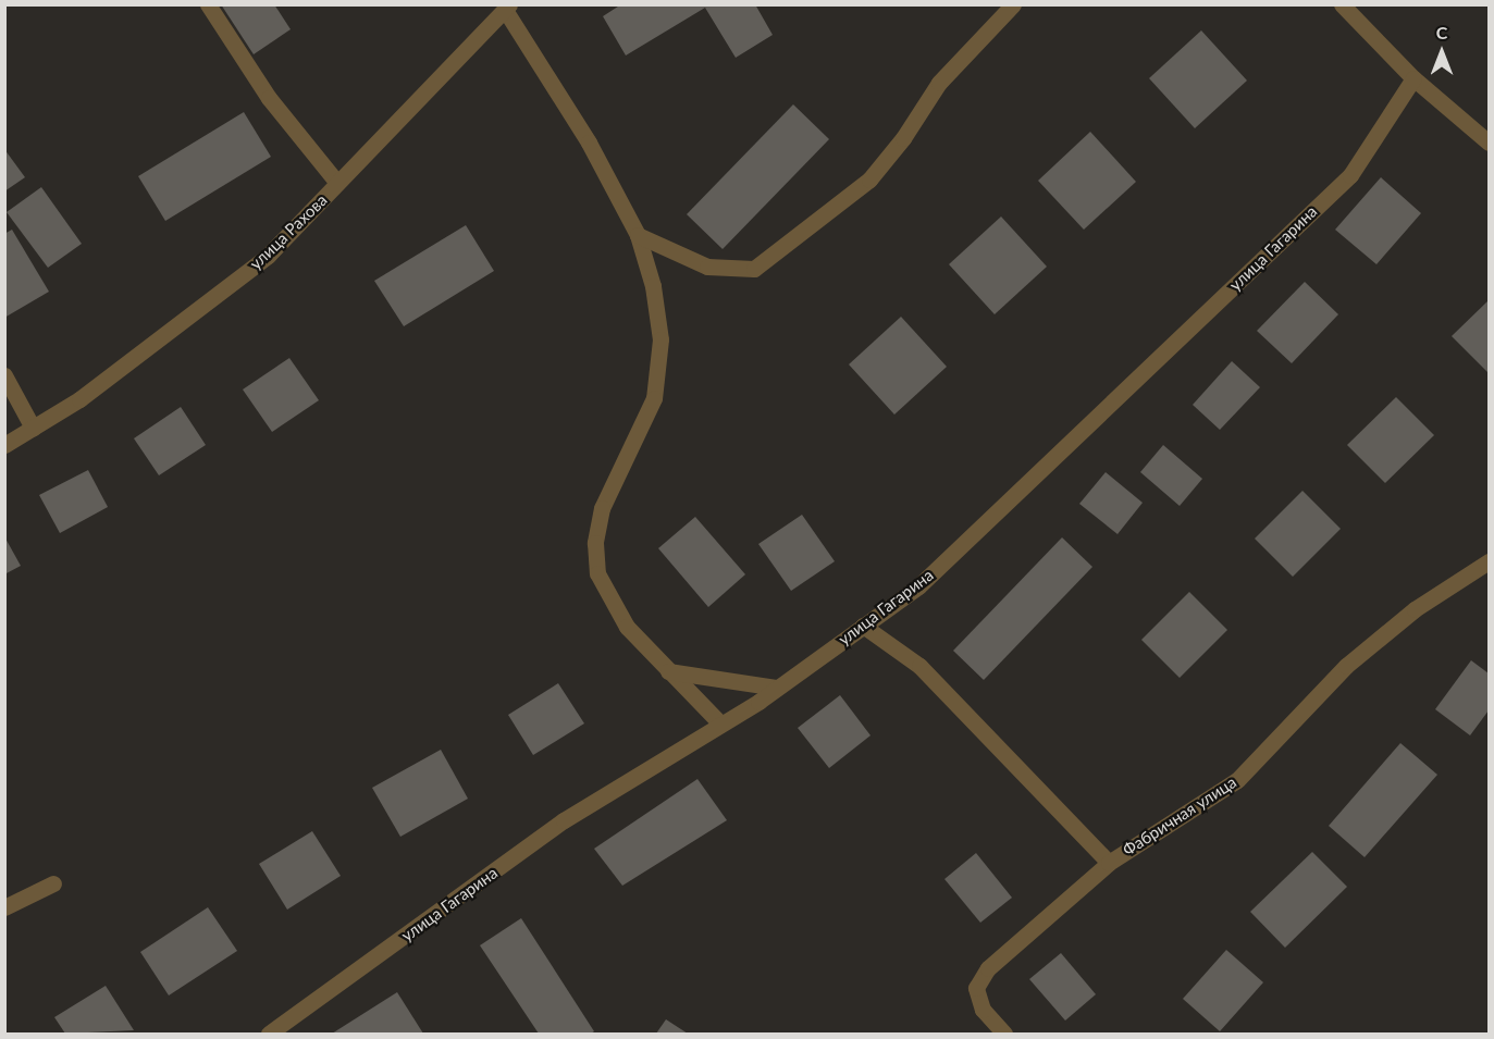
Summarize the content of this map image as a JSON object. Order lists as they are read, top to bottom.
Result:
{
  "streets": {
    "street": ["улица Рахова", "улица Гагарина", "Фабричная улица"]
  },
  "north": "top"
}
